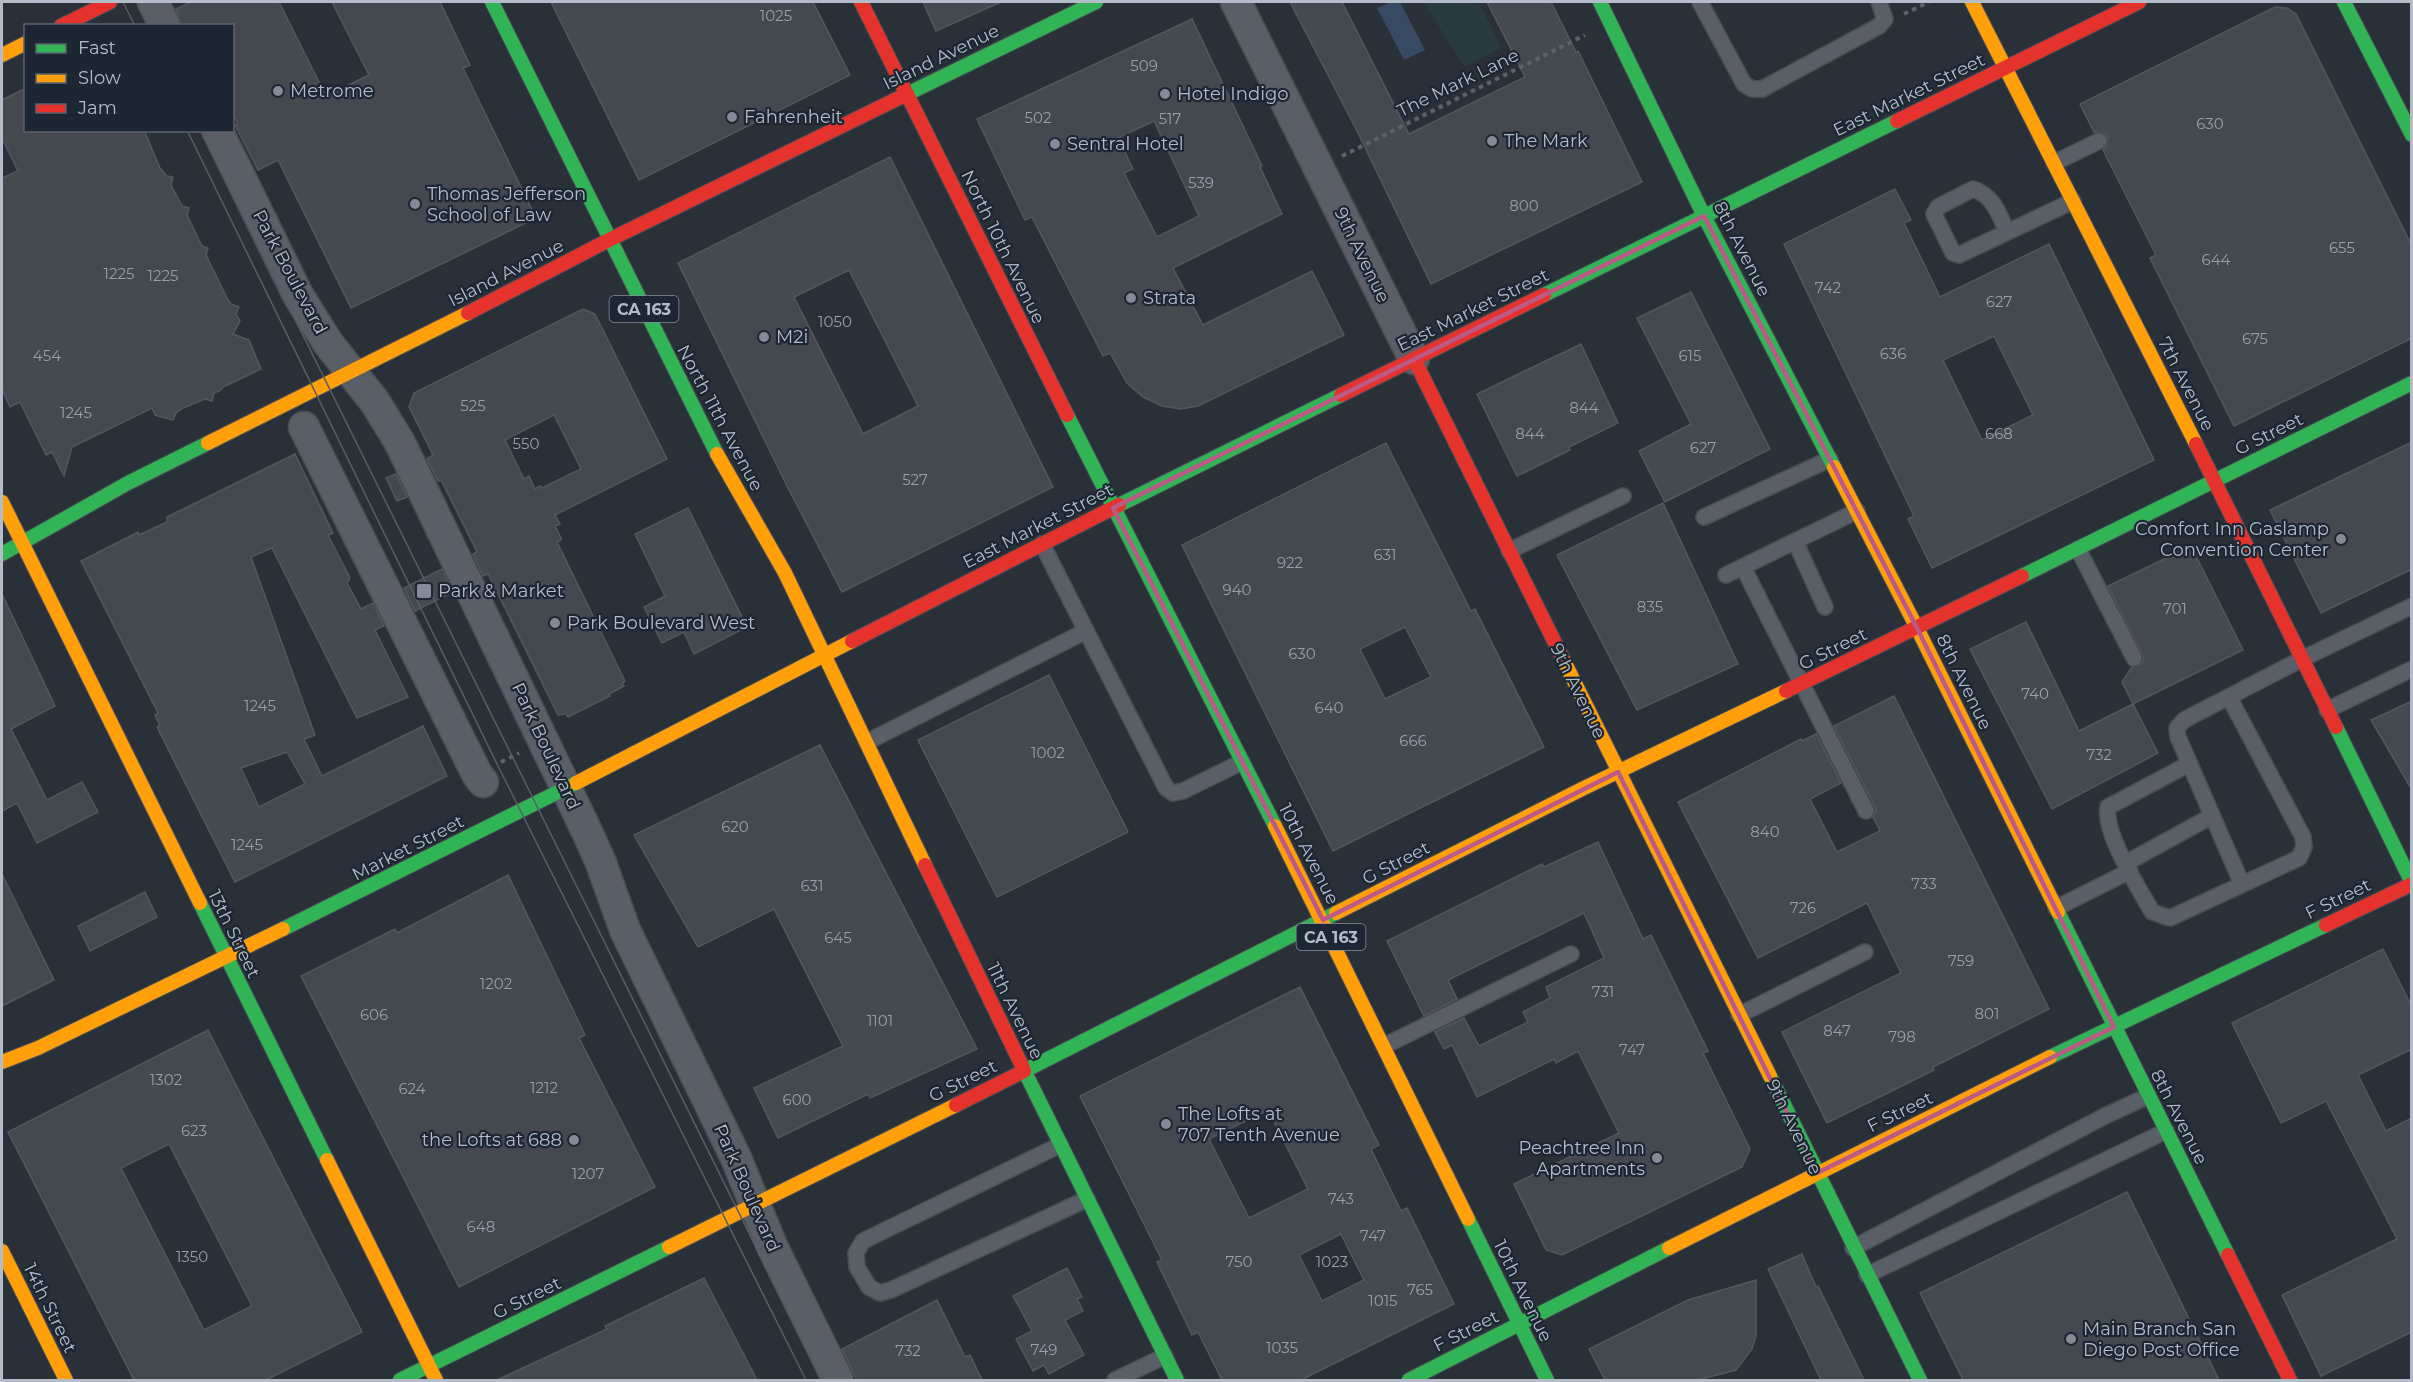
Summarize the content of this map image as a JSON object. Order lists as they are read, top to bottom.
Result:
{
  "streets": {
    "main road": [
      "Island Avenue",
      "East Market Street",
      "North 10th Avenue",
      "8th Avenue",
      "9th Avenue",
      "CA 163",
      "7th Avenue",
      "North 11th Avenue",
      "G Street",
      "Market Street",
      "10th Avenue",
      "F Street",
      "13th Street",
      "11th Avenue",
      "14th Street"
    ],
    "street": ["Park Boulevard"],
    "path": ["The Mark Lane"]
  },
  "crossings": [
    ["Island Avenue", "North 10th Avenue"],
    ["Island Avenue", "Park Boulevard"],
    ["Island Avenue", "North 11th Avenue"],
    ["Island Avenue", "13th Street"],
    ["The Mark Lane", "8th Avenue"],
    ["The Mark Lane", "9th Avenue"],
    ["East Market Street", "North 10th Avenue"],
    ["East Market Street", "8th Avenue"],
    ["East Market Street", "9th Avenue"],
    ["East Market Street", "7th Avenue"],
    ["East Market Street", "North 11th Avenue"],
    ["East Market Street", "Market Street"],
    ["East Market Street", "10th Avenue"],
    ["East Market Street", "11th Avenue"],
    ["North 10th Avenue", "10th Avenue"],
    ["8th Avenue", "G Street"],
    ["8th Avenue", "F Street"],
    ["9th Avenue", "G Street"],
    ["9th Avenue", "F Street"],
    ["Park Boulevard", "G Street"],
    ["Park Boulevard", "Market Street"],
    ["7th Avenue", "G Street"],
    ["7th Avenue", "F Street"],
    ["North 11th Avenue", "Market Street"],
    ["North 11th Avenue", "11th Avenue"],
    ["G Street", "10th Avenue"],
    ["G Street", "13th Street"],
    ["G Street", "11th Avenue"],
    ["Market Street", "13th Street"],
    ["Market Street", "11th Avenue"],
    ["10th Avenue", "F Street"]
  ],
  "places": {
    "other": [
      "Metrome",
      "Hotel Indigo",
      "Fahrenheit",
      "The Mark",
      "Sentral Hotel",
      "Thomas Jefferson School of Law",
      "Strata",
      "M2i",
      "Comfort Inn Gaslamp Convention Center",
      "Park Boulevard West",
      "The Lofts at 707 Tenth Avenue",
      "the Lofts at 688",
      "Peachtree Inn Apartments",
      "Main Branch San Diego Post Office"
    ],
    "transit": ["Park & Market"]
  },
  "house_numbers": [
    "1025",
    "509",
    "502",
    "517",
    "630",
    "539",
    "800",
    "655",
    "644",
    "1225",
    "1225",
    "742",
    "627",
    "1050",
    "675",
    "636",
    "454",
    "615",
    "525",
    "844",
    "1245",
    "844",
    "668",
    "550",
    "627",
    "527",
    "631",
    "922",
    "940",
    "835",
    "701",
    "630",
    "740",
    "1245",
    "640",
    "666",
    "1002",
    "732",
    "620",
    "840",
    "1245",
    "733",
    "631",
    "726",
    "645",
    "759",
    "1202",
    "731",
    "801",
    "606",
    "1101",
    "847",
    "798",
    "747",
    "1302",
    "1212",
    "624",
    "600",
    "623",
    "1207",
    "743",
    "648",
    "747",
    "1350",
    "750",
    "1023",
    "765",
    "1015",
    "1035",
    "749",
    "732"
  ],
  "legend": ["Fast", "Slow", "Jam"]
}
